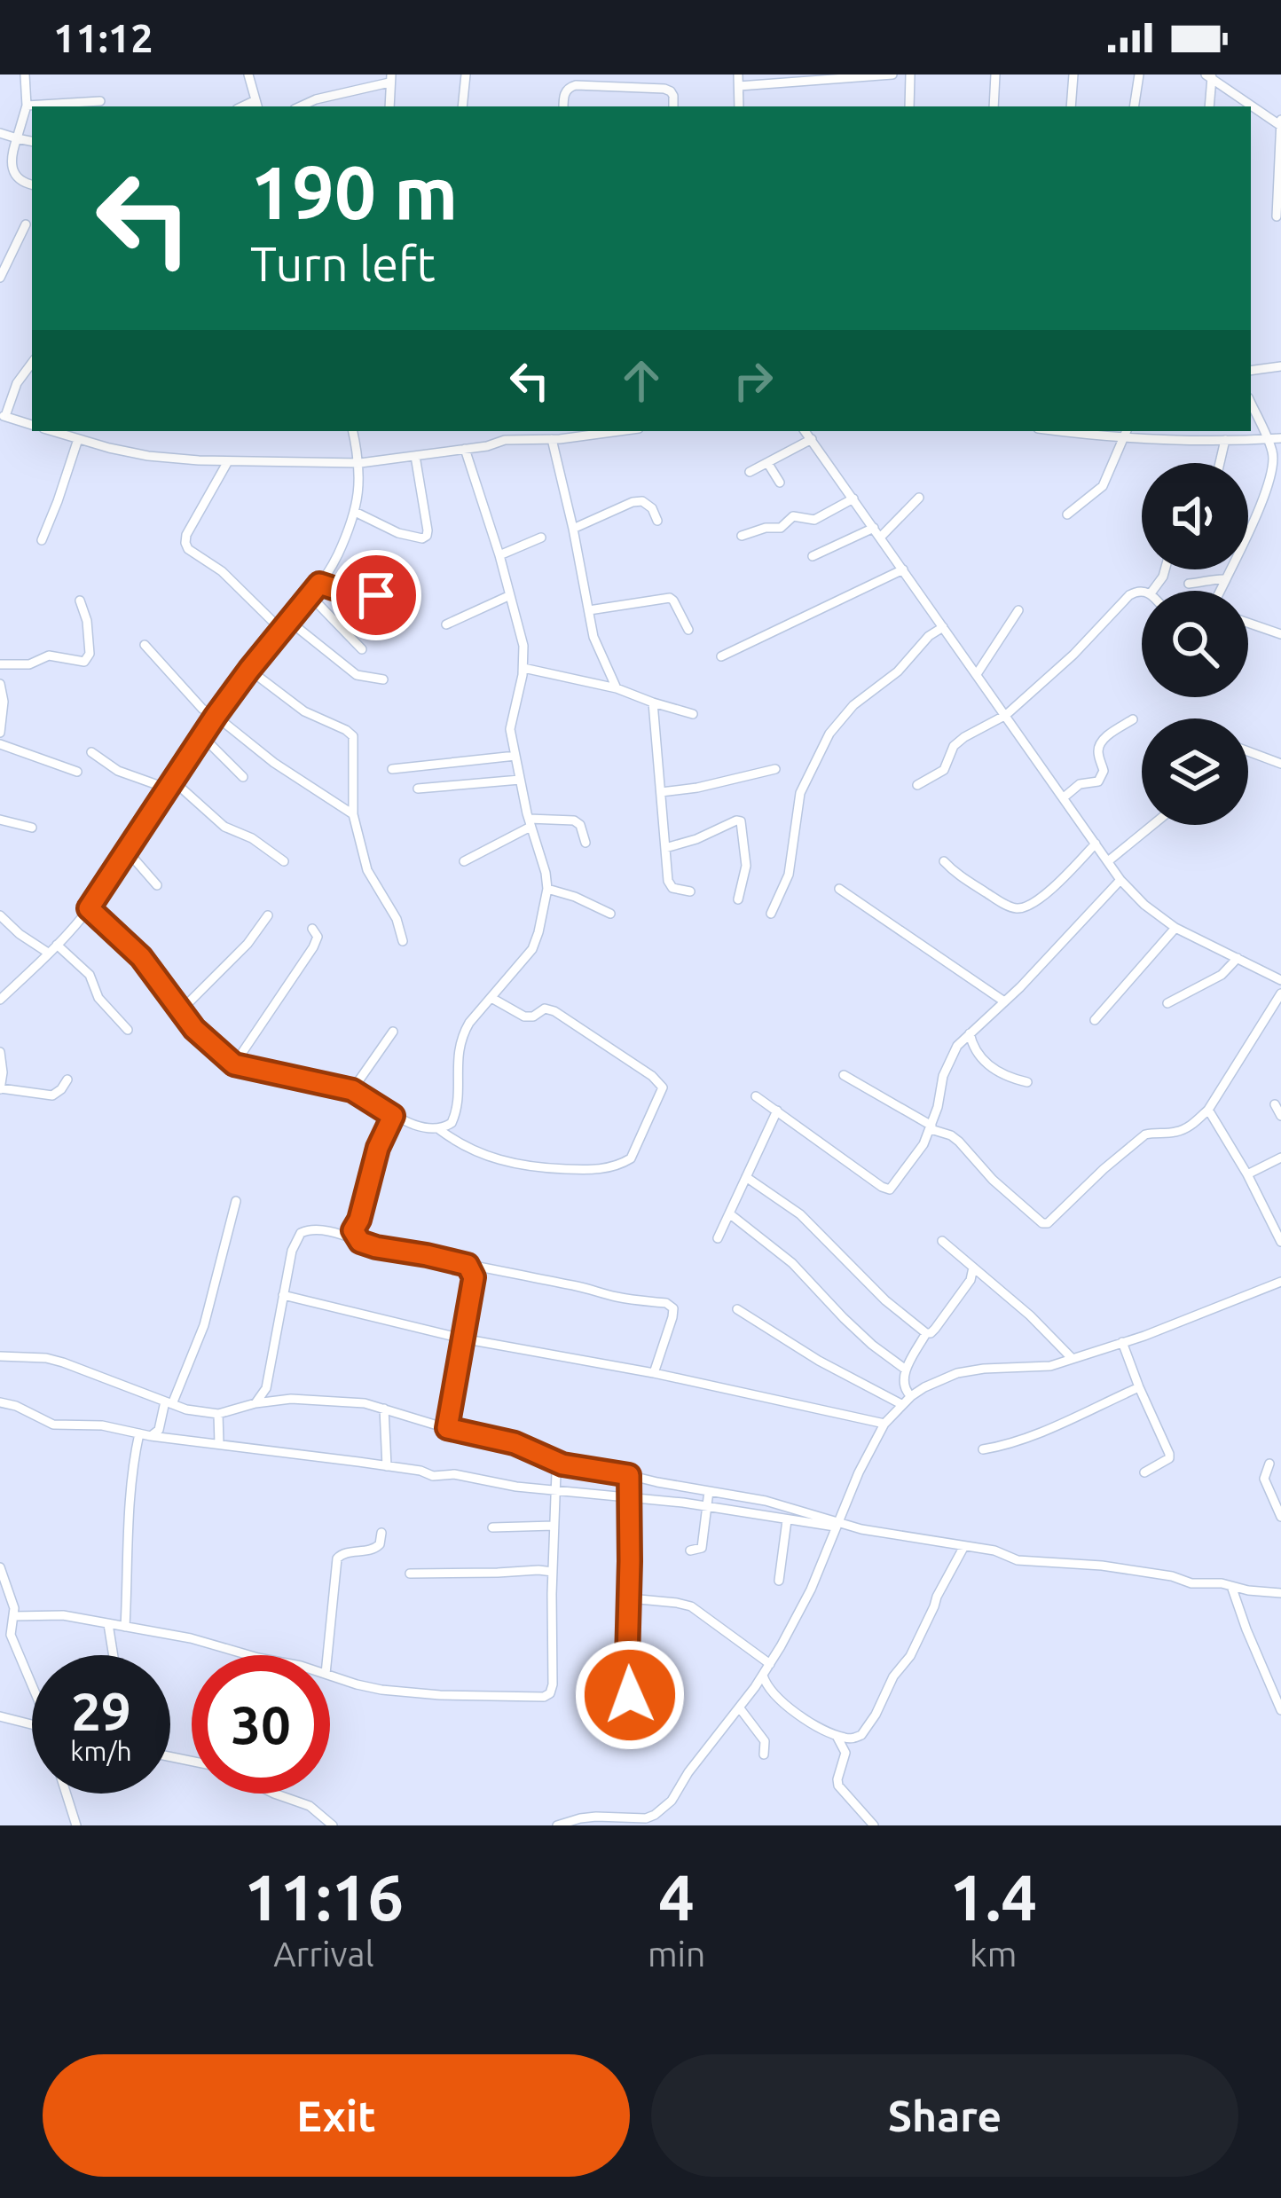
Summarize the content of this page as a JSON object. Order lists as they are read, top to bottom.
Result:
{
  "page": {
    "status": "11:12",
    "turn": ["190 m", "Turn left"],
    "speed": "29 km/h",
    "limit": "30",
    "eta": [
      "11:16",
      "Arrival",
      "4",
      "min",
      "1.4",
      "km"
    ],
    "buttons": ["Exit", "Share"]
  }
}
